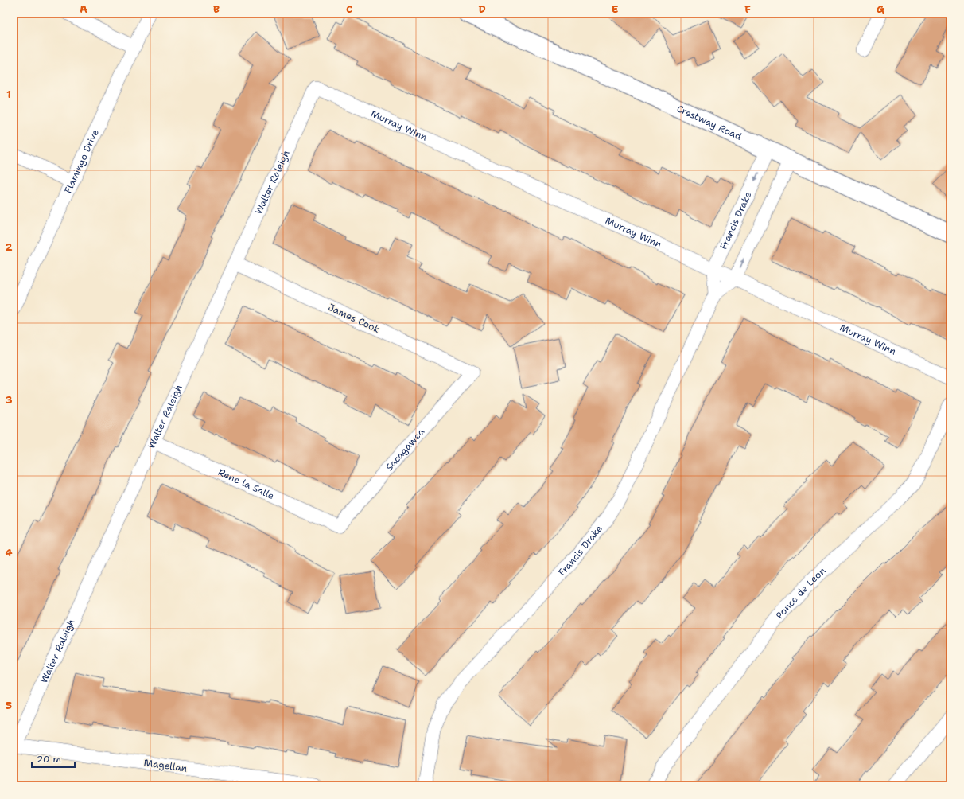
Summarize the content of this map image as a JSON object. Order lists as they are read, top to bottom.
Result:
{
  "streets": {
    "main road": ["Crestway Road"],
    "street": [
      "Murray Winn",
      "Flamingo Drive",
      "Walter Raleigh",
      "Francis Drake",
      "James Cook",
      "Sacagawea",
      "Rene la Salle",
      "Ponce de Leon",
      "Magellan"
    ]
  },
  "crossings": [
    ["Crestway Road", "Francis Drake"],
    ["Murray Winn", "Walter Raleigh"],
    ["Murray Winn", "Francis Drake"],
    ["Walter Raleigh", "James Cook"],
    ["Walter Raleigh", "Rene la Salle"],
    ["Walter Raleigh", "Magellan"],
    ["James Cook", "Sacagawea"],
    ["Sacagawea", "Rene la Salle"]
  ],
  "scale_bar": "20 m",
  "grid": {
    "columns": [
      "A",
      "B",
      "C",
      "D",
      "E",
      "F",
      "G"
    ],
    "rows": [
      "1",
      "2",
      "3",
      "4",
      "5"
    ]
  }
}
